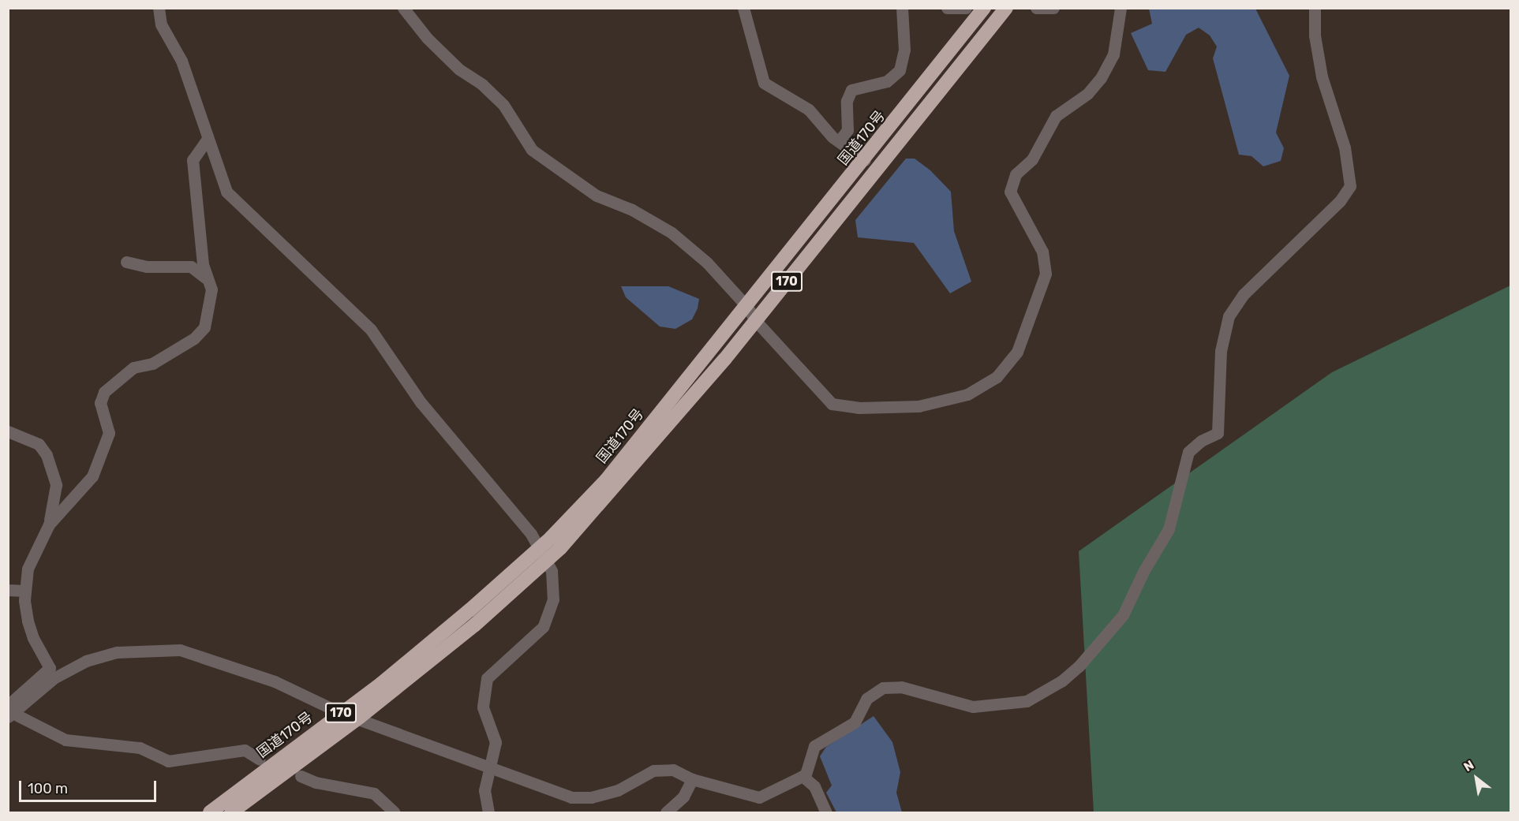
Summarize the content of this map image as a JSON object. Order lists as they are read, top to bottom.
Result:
{
  "streets": {
    "highway": ["国道170号", "170"]
  },
  "scale_bar": "100 m",
  "north": "top left"
}
